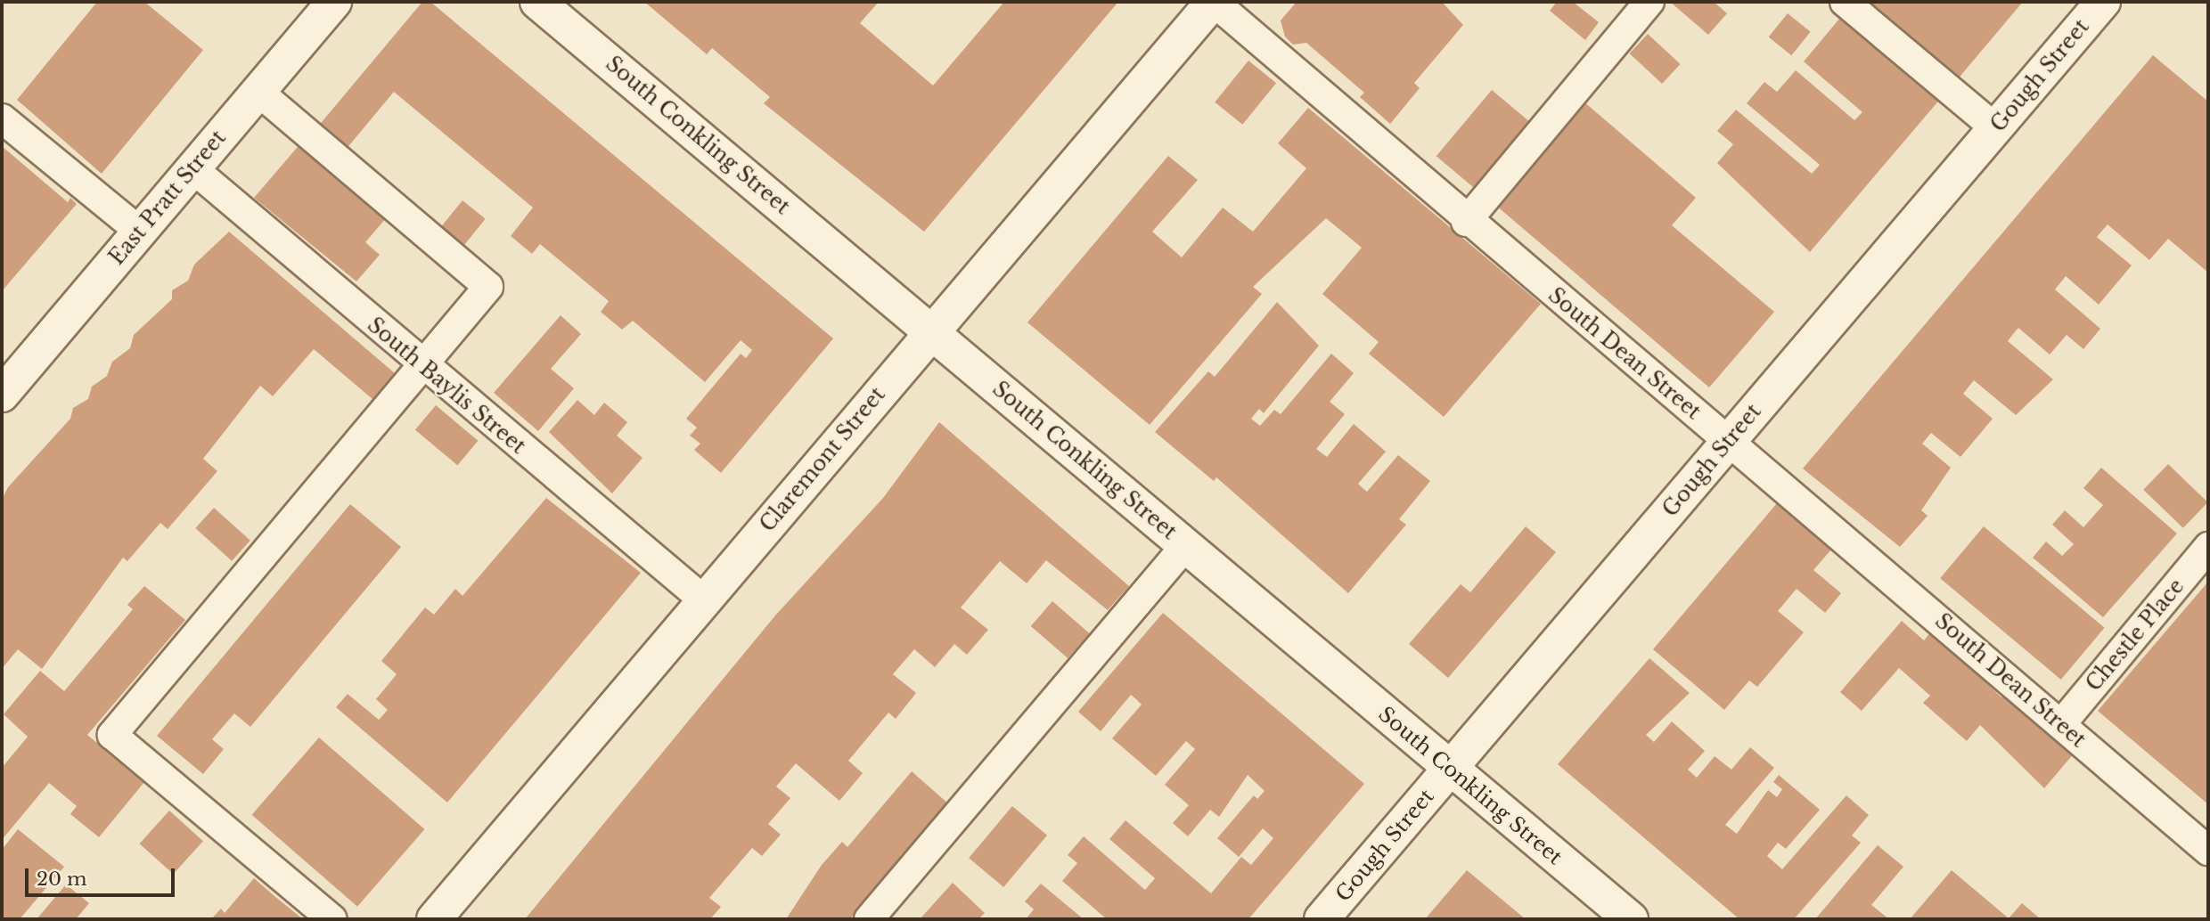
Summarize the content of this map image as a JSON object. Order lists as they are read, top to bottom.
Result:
{
  "streets": {
    "street": [
      "Gough Street",
      "South Conkling Street",
      "East Pratt Street",
      "Claremont Street"
    ],
    "lane": ["South Dean Street", "South Baylis Street", "Chestle Place"]
  },
  "crossings": [
    ["Gough Street", "South Conkling Street"],
    ["Gough Street", "South Dean Street"],
    ["South Conkling Street", "Claremont Street"],
    ["East Pratt Street", "South Baylis Street"],
    ["South Dean Street", "Claremont Street"],
    ["South Dean Street", "Chestle Place"],
    ["South Baylis Street", "Claremont Street"]
  ],
  "scale_bar": "20 m"
}
